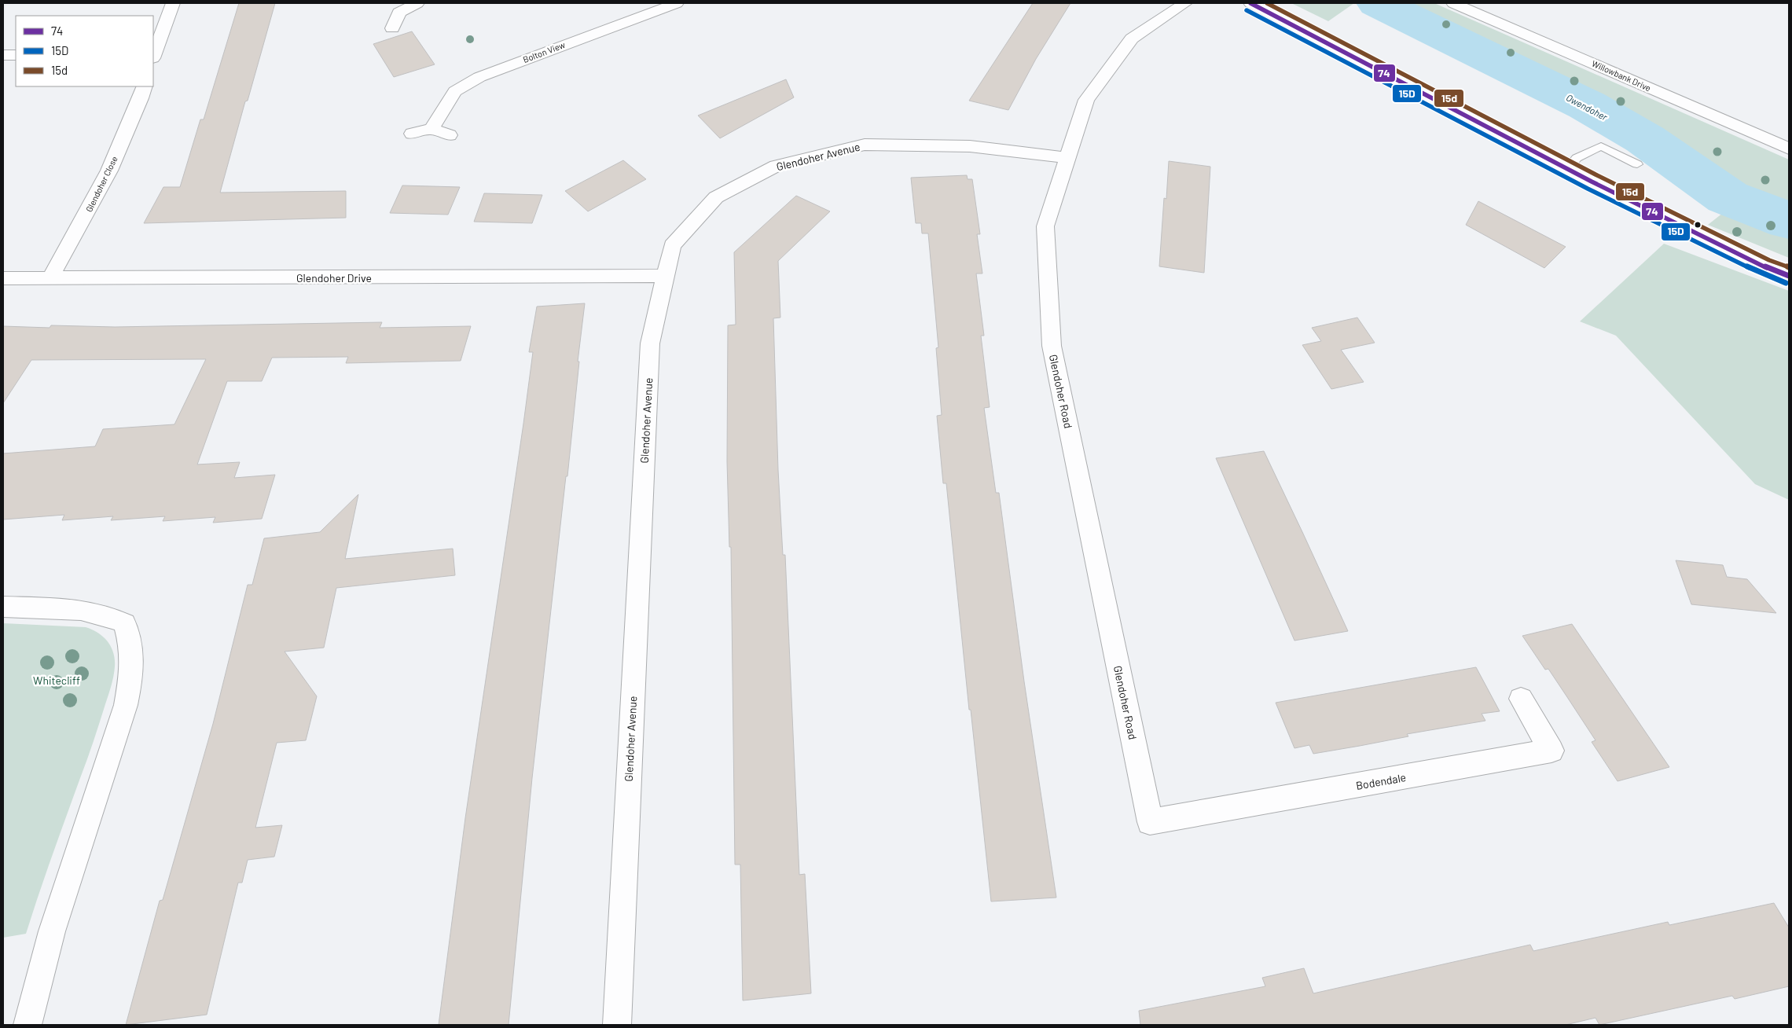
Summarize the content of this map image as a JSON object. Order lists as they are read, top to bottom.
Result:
{
  "streets": {
    "street": [
      "Bolton View",
      "Willowbank Drive",
      "Glendoher Avenue",
      "Glendoher Close",
      "Glendoher Drive",
      "Glendoher Road",
      "Bodendale"
    ]
  },
  "crossings": [
    ["Glendoher Avenue", "Glendoher Drive"],
    ["Glendoher Avenue", "Glendoher Road"],
    ["Glendoher Close", "Glendoher Drive"],
    ["Glendoher Road", "Bodendale"]
  ],
  "water": ["Owendoher"],
  "parks": ["Whitecliff"],
  "lines": ["transit line 74", "transit line 15d", "transit line 15D"],
  "legend": ["74", "15D", "15d"]
}
